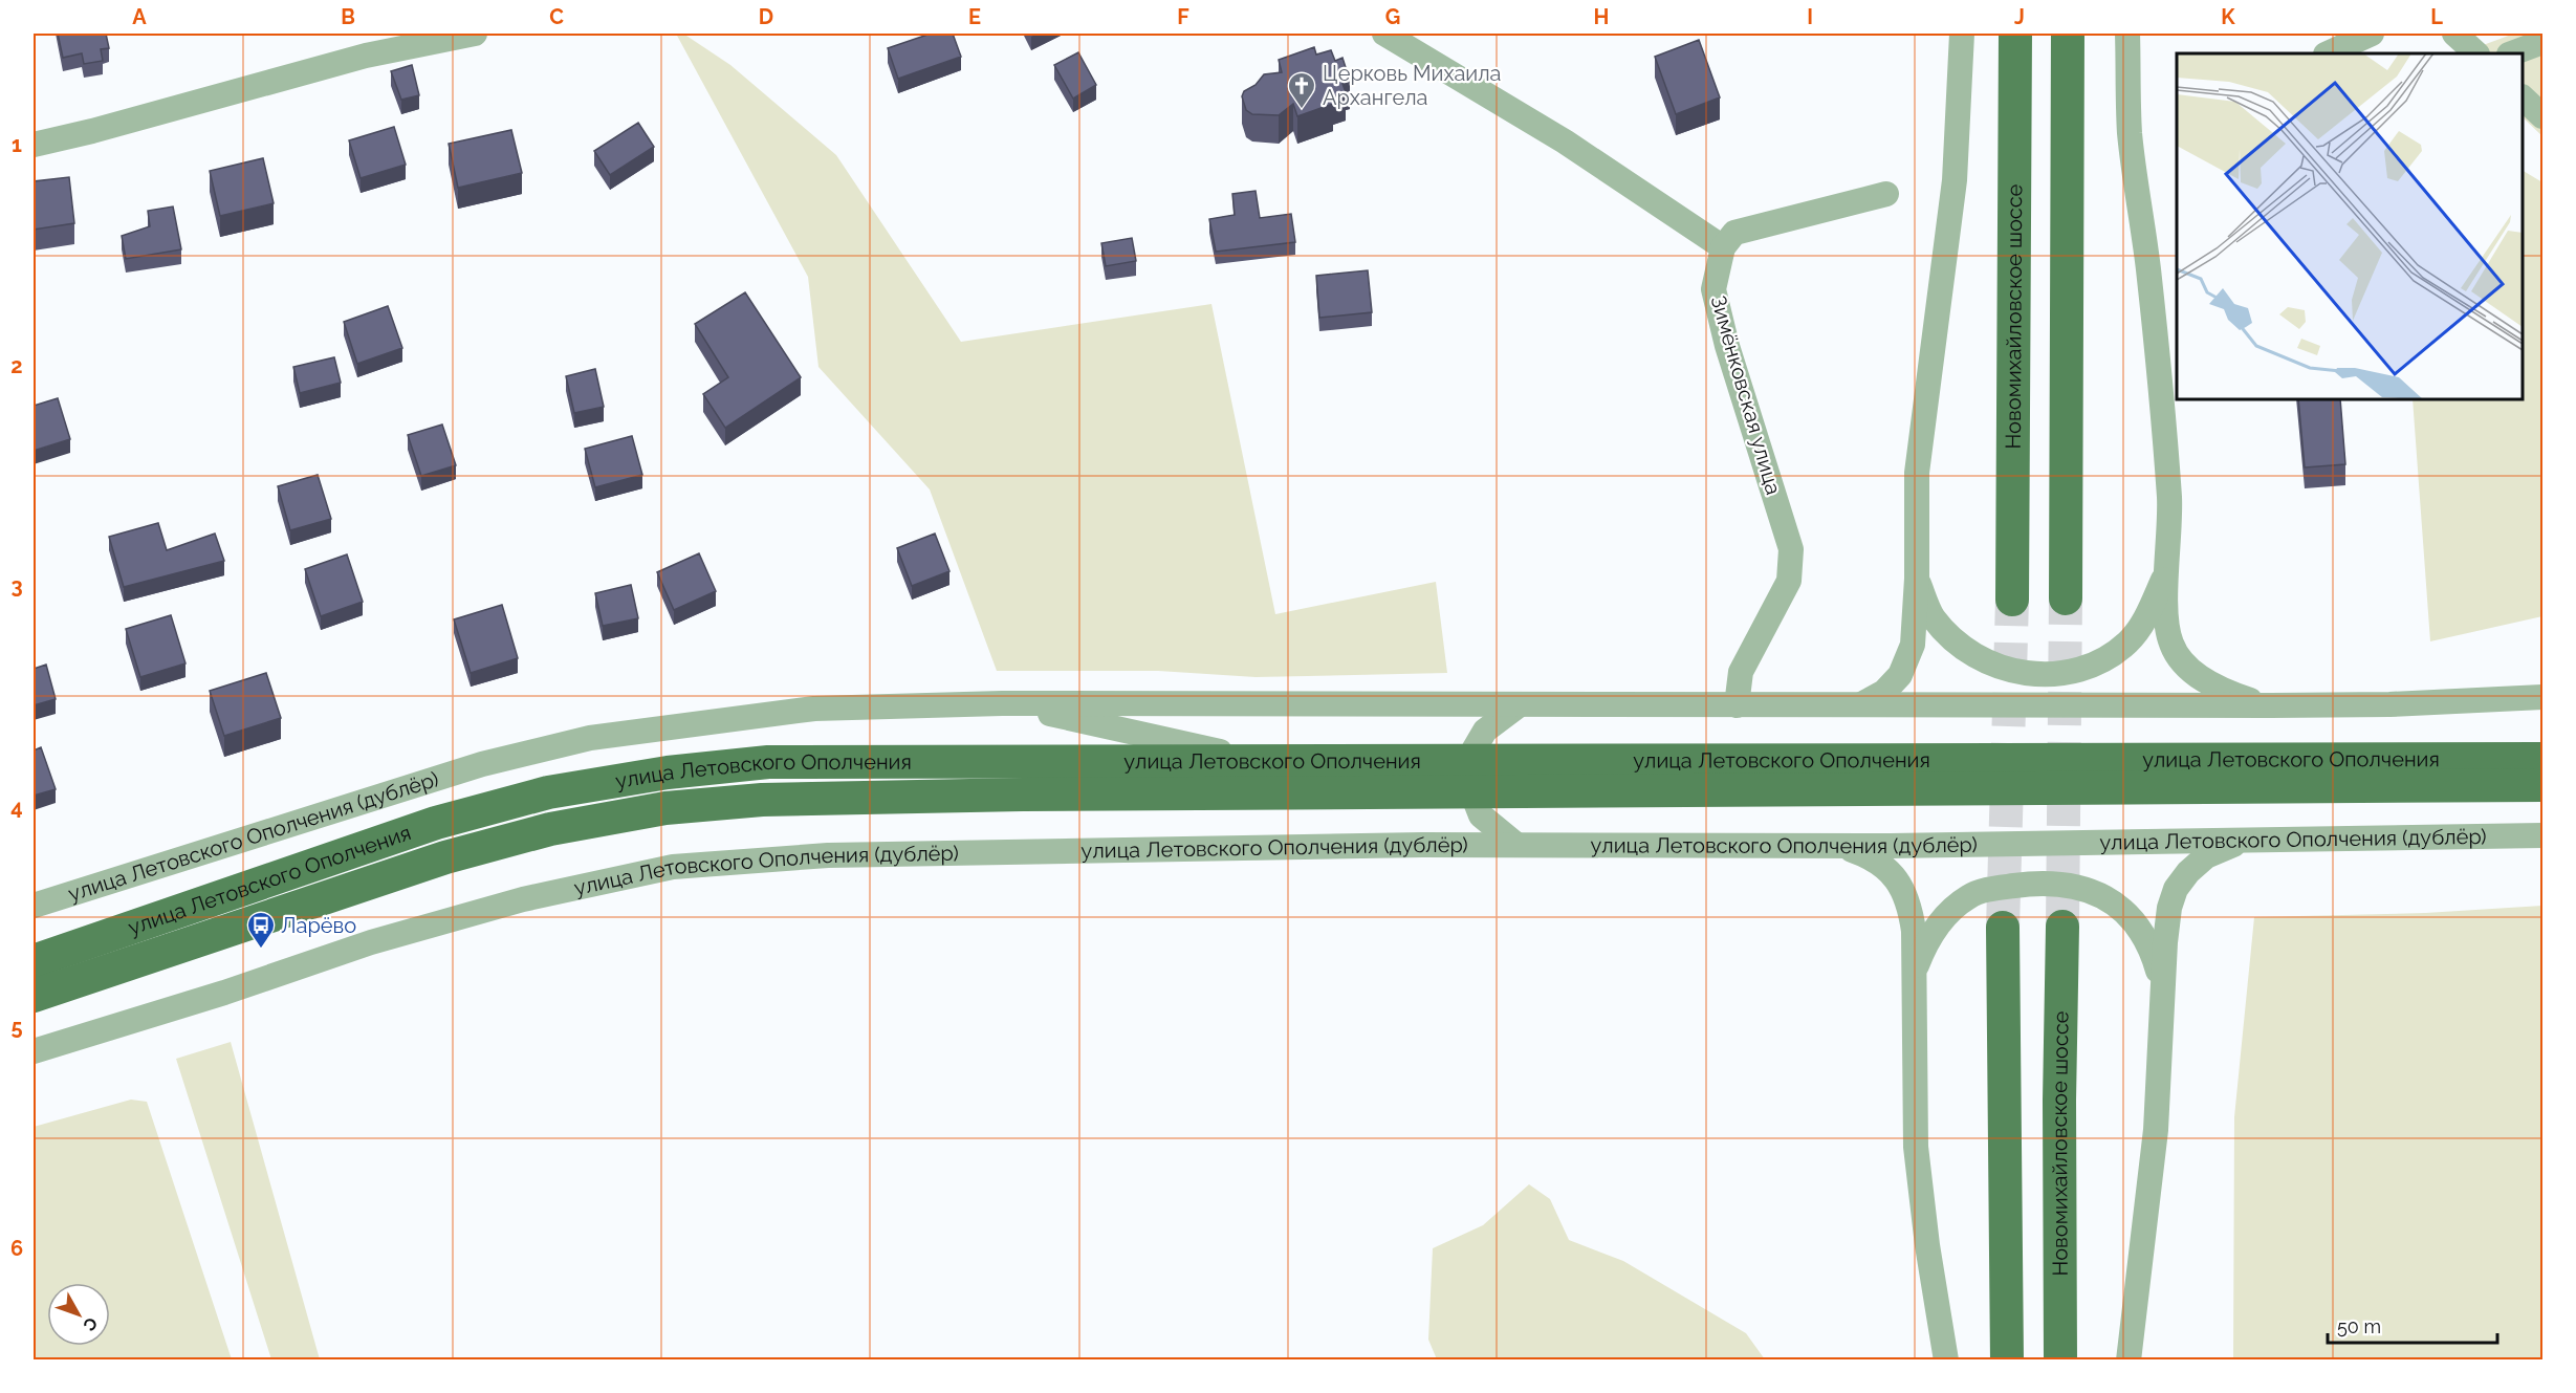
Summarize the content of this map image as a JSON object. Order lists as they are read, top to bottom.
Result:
{
  "streets": {
    "main road": ["Новомихайловское шоссе", "улица Летовского Ополчения"],
    "street": ["Зимёнковская улица", "улица Летовского Ополчения (дублёр)"]
  },
  "crossings": [
    ["Зимёнковская улица", "улица Летовского Ополчения (дублёр)"]
  ],
  "places": {
    "church": ["Церковь Михаила Архангела"],
    "bus stop": ["Ларёво"]
  },
  "scale_bar": "50 m",
  "north": "bottom right",
  "grid": {
    "columns": [
      "A",
      "B",
      "C",
      "D",
      "E",
      "F",
      "G",
      "H",
      "I",
      "J",
      "K",
      "L"
    ],
    "rows": [
      "1",
      "2",
      "3",
      "4",
      "5",
      "6"
    ]
  }
}
